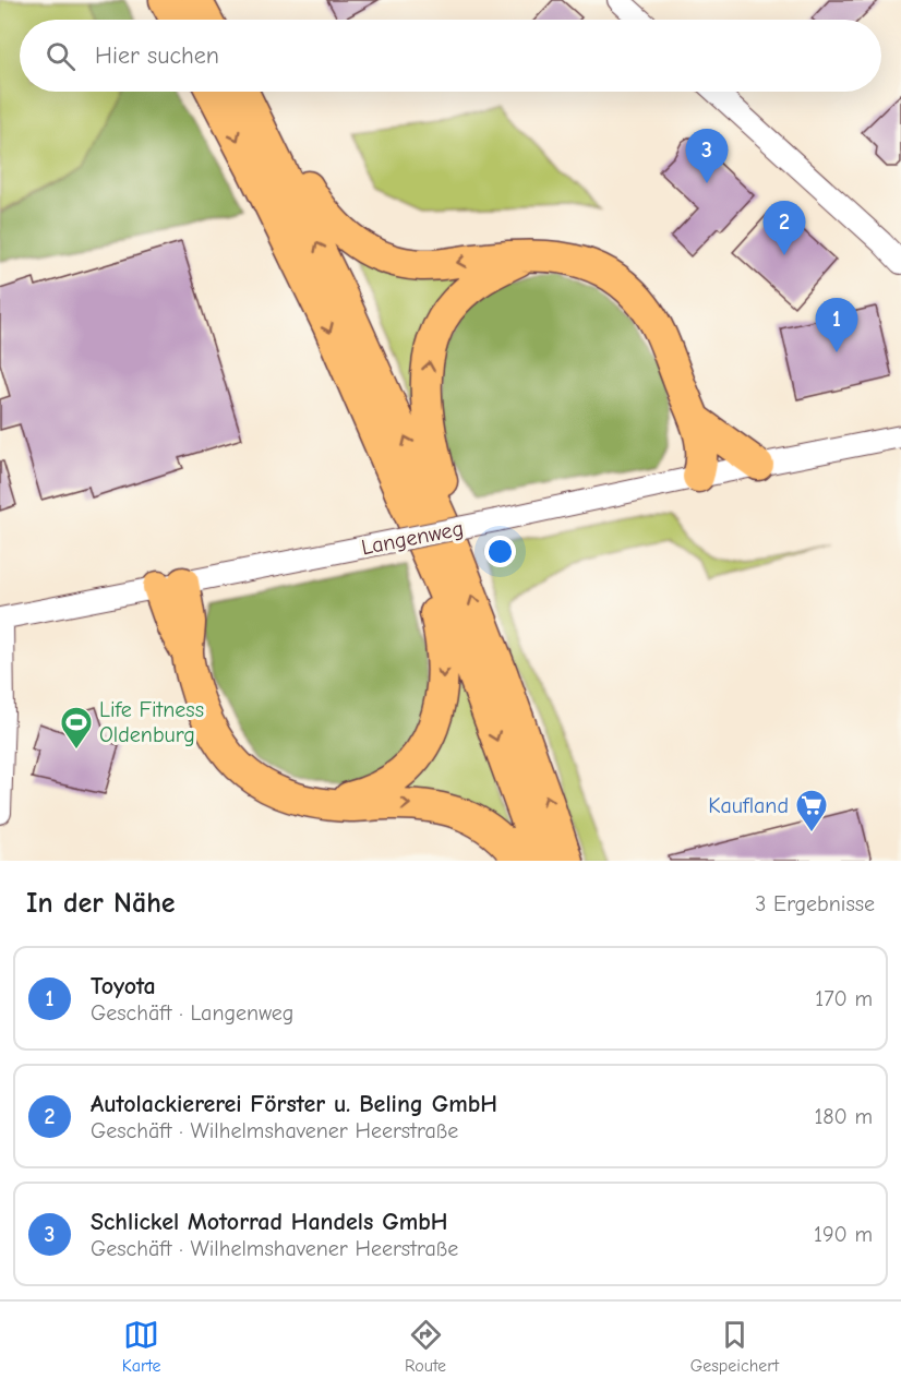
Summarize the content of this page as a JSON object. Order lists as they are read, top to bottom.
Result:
{
  "streets": {
    "street": ["Langenweg"]
  },
  "places": {
    "sports": ["Life Fitness Oldenburg"],
    "supermarket": ["Kaufland"]
  },
  "page": {
    "search": "Hier suchen",
    "pins": ["3", "2", "1"],
    "heading": ["In der Nähe", "3 Ergebnisse"],
    "list": [
      {
        "mark": "1",
        "name": "Toyota",
        "note": "Geschäft · Langenweg",
        "value": "170 m"
      },
      {
        "mark": "2",
        "name": "Autolackiererei Förster u. Beling GmbH",
        "note": "Geschäft · Wilhelmshavener Heerstraße",
        "value": "180 m"
      },
      {
        "mark": "3",
        "name": "Schlickel Motorrad Handels GmbH",
        "note": "Geschäft · Wilhelmshavener Heerstraße",
        "value": "190 m"
      }
    ],
    "nav": ["Karte", "Route", "Gespeichert"]
  }
}
